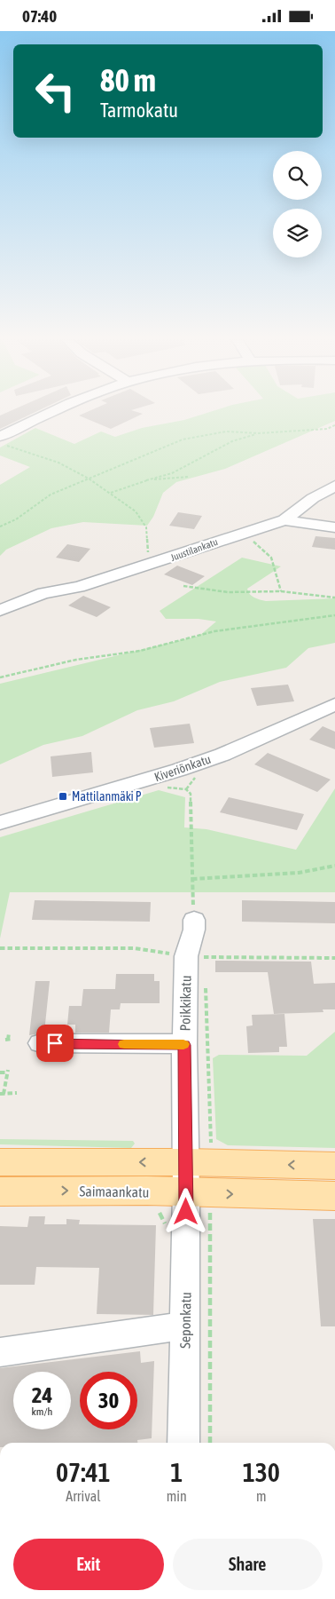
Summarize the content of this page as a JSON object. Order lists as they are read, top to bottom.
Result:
{
  "streets": {
    "main road": ["Saimaankatu"],
    "street": [
      "Juustilankatu",
      "Kiveriönkatu",
      "Poikkikatu",
      "Seponkatu"
    ]
  },
  "crossings": [
    ["Poikkikatu", "Saimaankatu"],
    ["Poikkikatu", "Seponkatu"],
    ["Saimaankatu", "Seponkatu"]
  ],
  "places": {
    "transit": ["Mattilanmäki P"]
  },
  "page": {
    "status": "07:40",
    "turn": ["80 m", "Tarmokatu"],
    "speed": "24 km/h",
    "limit": "30",
    "eta": [
      "07:41",
      "Arrival",
      "1",
      "min",
      "130",
      "m"
    ],
    "buttons": ["Exit", "Share"]
  }
}
